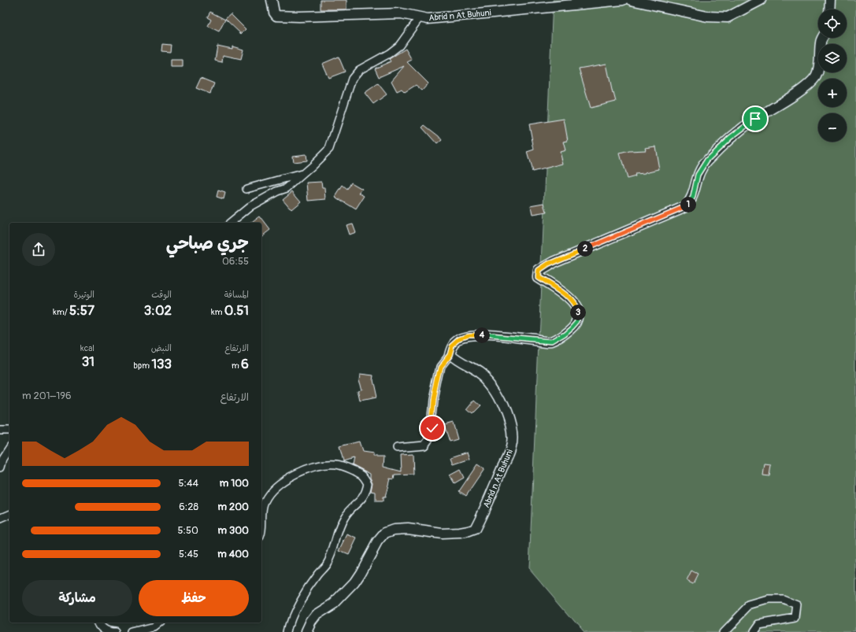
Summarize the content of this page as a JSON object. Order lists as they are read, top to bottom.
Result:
{
  "streets": {
    "street": ["Abrid n At Buhuni"]
  },
  "page": {
    "map_buttons": ["+", "−"],
    "pins": [
      "1",
      "2",
      "3",
      "4"
    ],
    "heading": ["جري صباحي", "06:55"],
    "stats": [
      ["المسافة", "0.51 km"],
      ["الوقت", "3:02"],
      ["الوتيرة", "5:57 /km"],
      ["الارتفاع", "6 m"],
      ["النبض", "133 bpm"],
      ["kcal", "31"]
    ],
    "chart": ["الارتفاع", "196–201 m"],
    "list": [
      {
        "name": "100 m",
        "note": "5:44"
      },
      {
        "name": "200 m",
        "note": "6:28"
      },
      {
        "name": "300 m",
        "note": "5:50"
      },
      {
        "name": "400 m",
        "note": "5:45"
      }
    ],
    "buttons": ["حفظ", "مشاركة"]
  }
}
